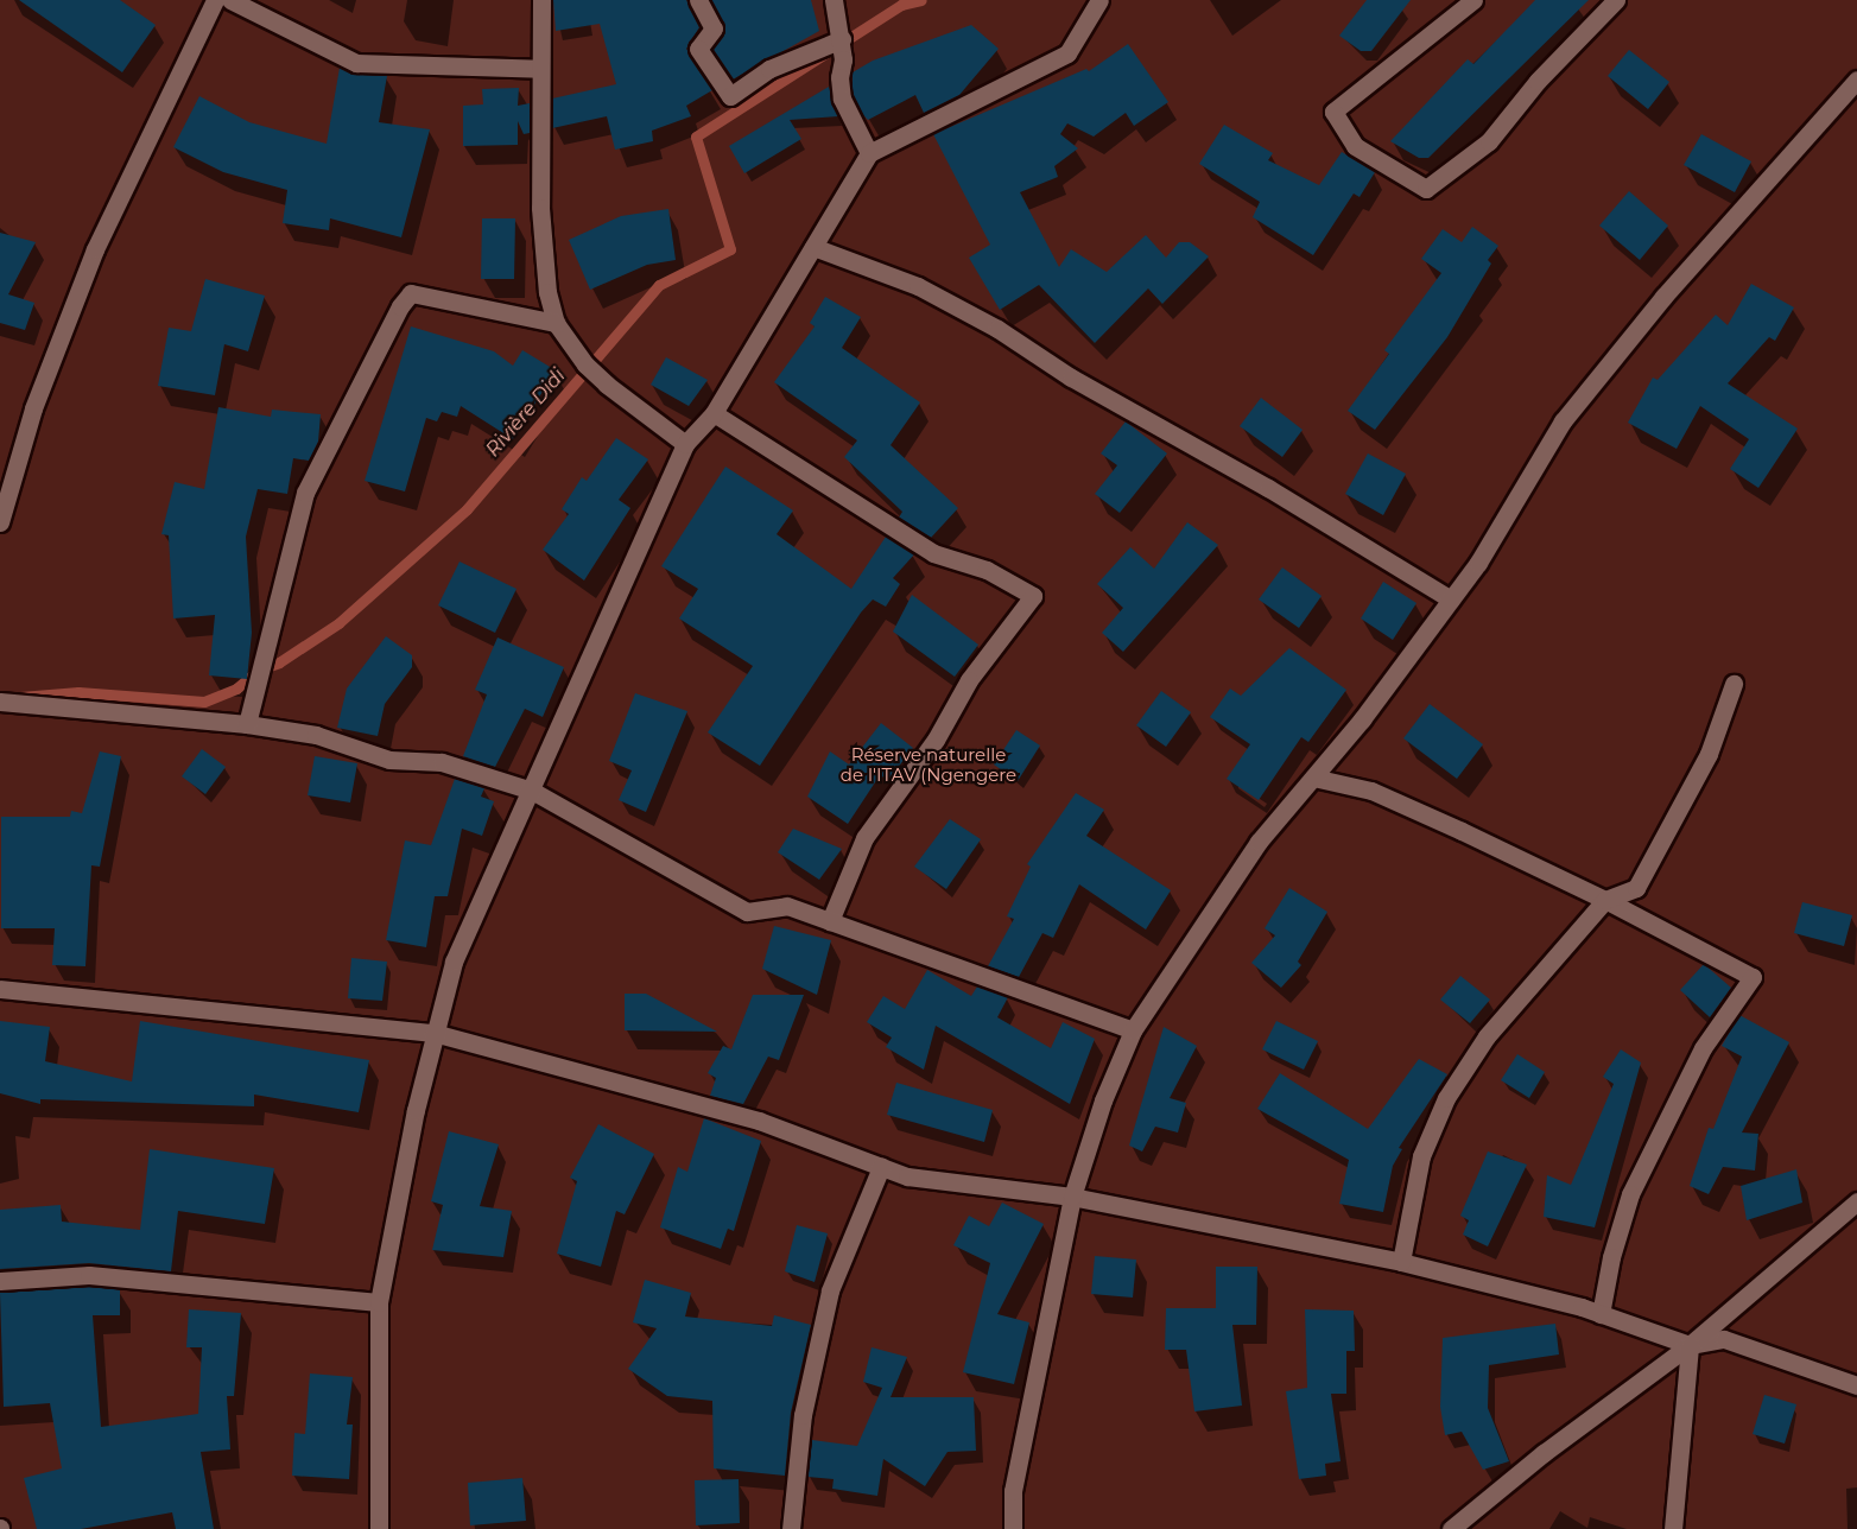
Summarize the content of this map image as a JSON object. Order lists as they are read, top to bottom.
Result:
{
  "water": ["Rivière Didi"],
  "parks": ["Réserve naturelle de l'ITAV (Ngengere"]
}
